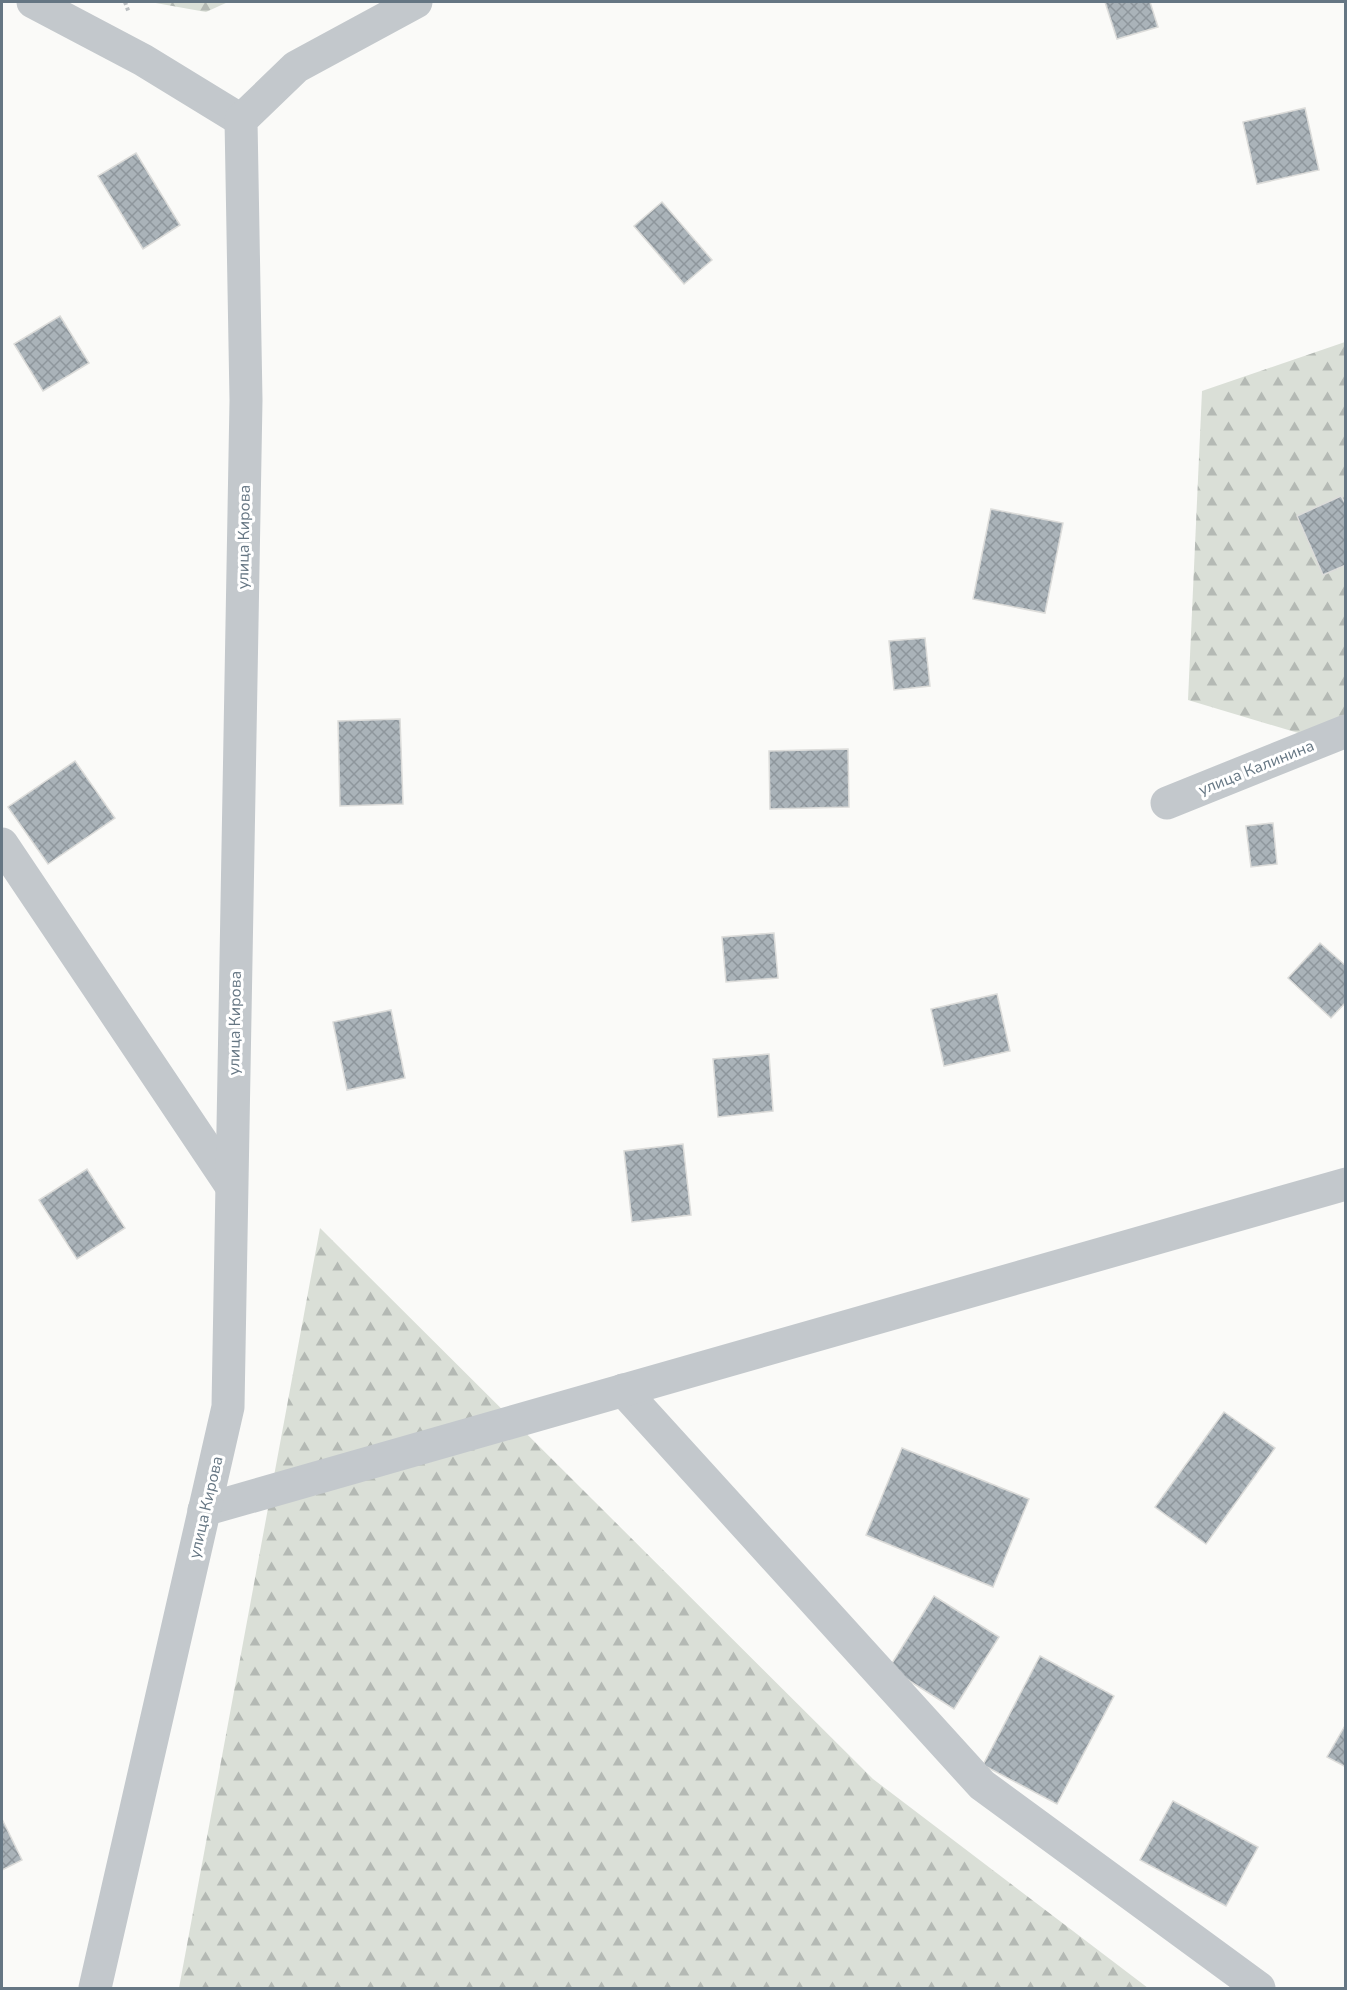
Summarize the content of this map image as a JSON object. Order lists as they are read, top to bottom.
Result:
{
  "streets": {
    "street": ["улица Кирова", "улица Калинина"]
  }
}
